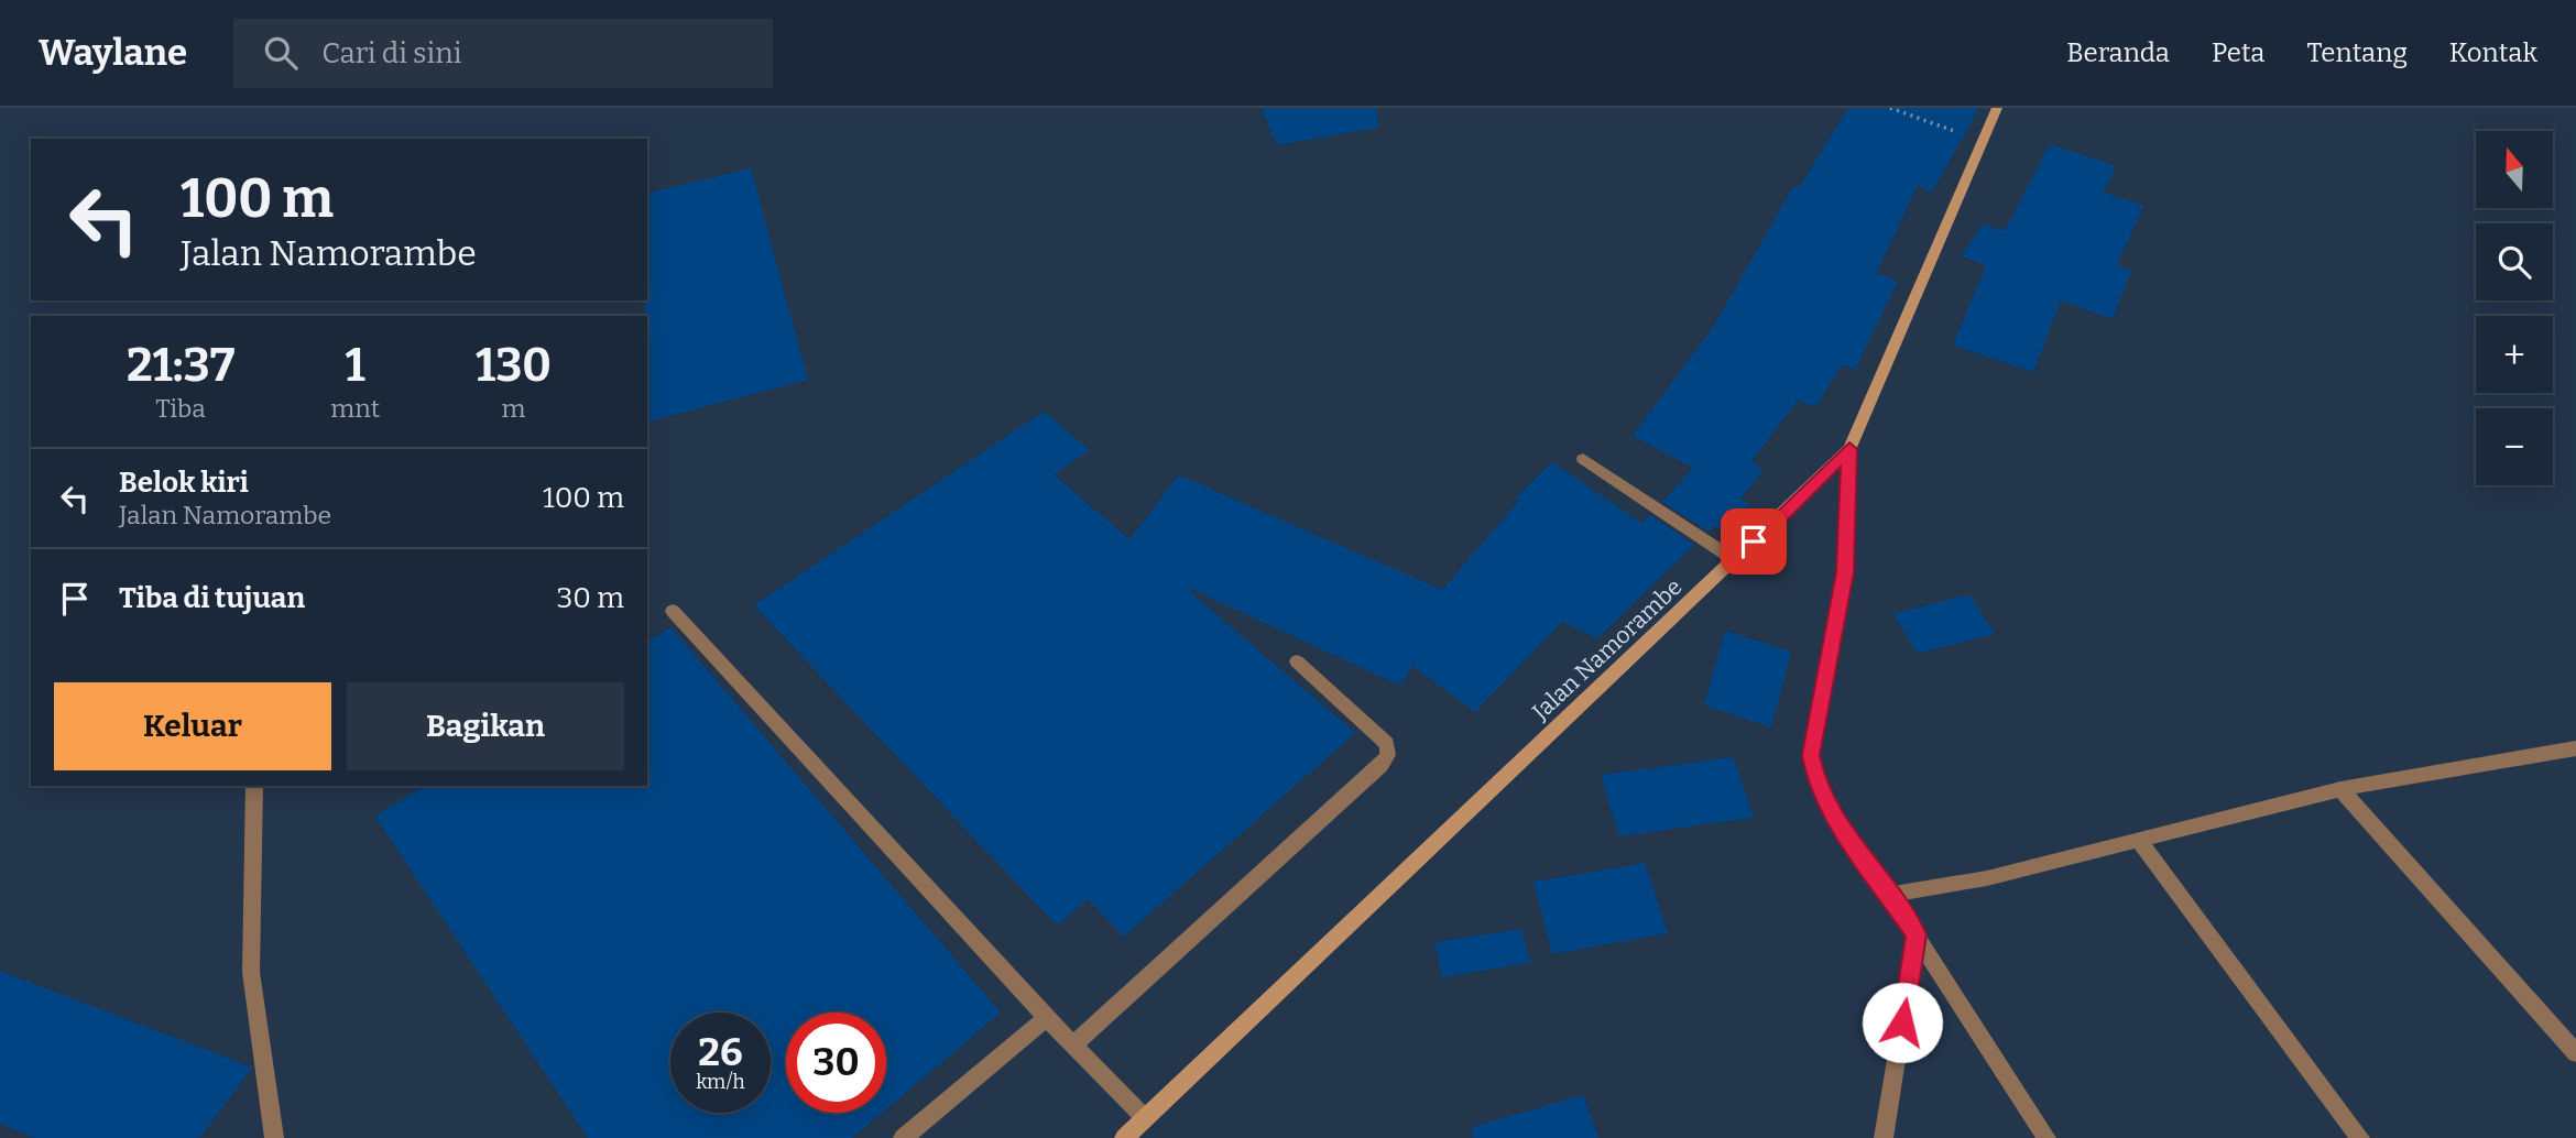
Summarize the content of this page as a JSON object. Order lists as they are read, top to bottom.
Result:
{
  "streets": {
    "main road": ["Jalan Namorambe"]
  },
  "north": "top",
  "page": {
    "header": "Waylane",
    "search": "Cari di sini",
    "nav": [
      "Beranda",
      "Peta",
      "Tentang",
      "Kontak"
    ],
    "map_buttons": ["+", "−"],
    "turn": ["100 m", "Jalan Namorambe"],
    "eta": [
      "21:37",
      "Tiba",
      "1",
      "mnt",
      "130",
      "m"
    ],
    "list": [
      {
        "name": "Belok kiri",
        "note": "Jalan Namorambe",
        "value": "100 m"
      },
      {
        "name": "Tiba di tujuan",
        "value": "30 m"
      }
    ],
    "buttons": ["Keluar", "Bagikan"],
    "speed": "26 km/h",
    "limit": "30"
  }
}
